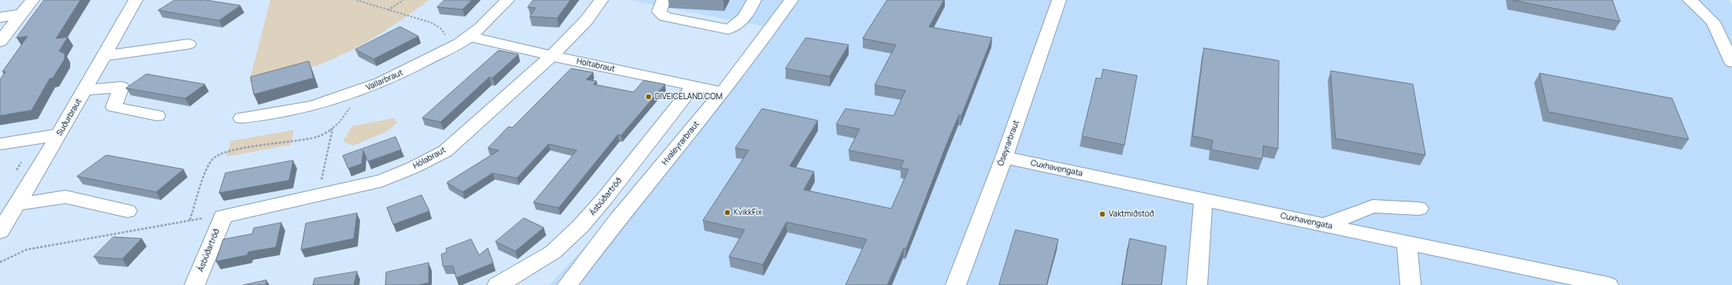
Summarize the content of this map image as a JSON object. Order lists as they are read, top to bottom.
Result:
{
  "streets": {
    "street": [
      "Holtabraut",
      "Vallarbraut",
      "Suðurbraut",
      "Hvaleyrarbraut",
      "Óseyrarbraut",
      "Hólabraut",
      "Cuxhavengata",
      "Ásbúðartröð"
    ]
  },
  "crossings": [
    ["Holtabraut", "Vallarbraut"],
    ["Holtabraut", "Hvaleyrarbraut"],
    ["Holtabraut", "Hólabraut"],
    ["Holtabraut", "Ásbúðartröð"],
    ["Óseyrarbraut", "Cuxhavengata"],
    ["Hólabraut", "Ásbúðartröð"]
  ],
  "places": ["DIVEICELAND.COM", "KvikkFix", "Vaktmiðstöð"]
}
